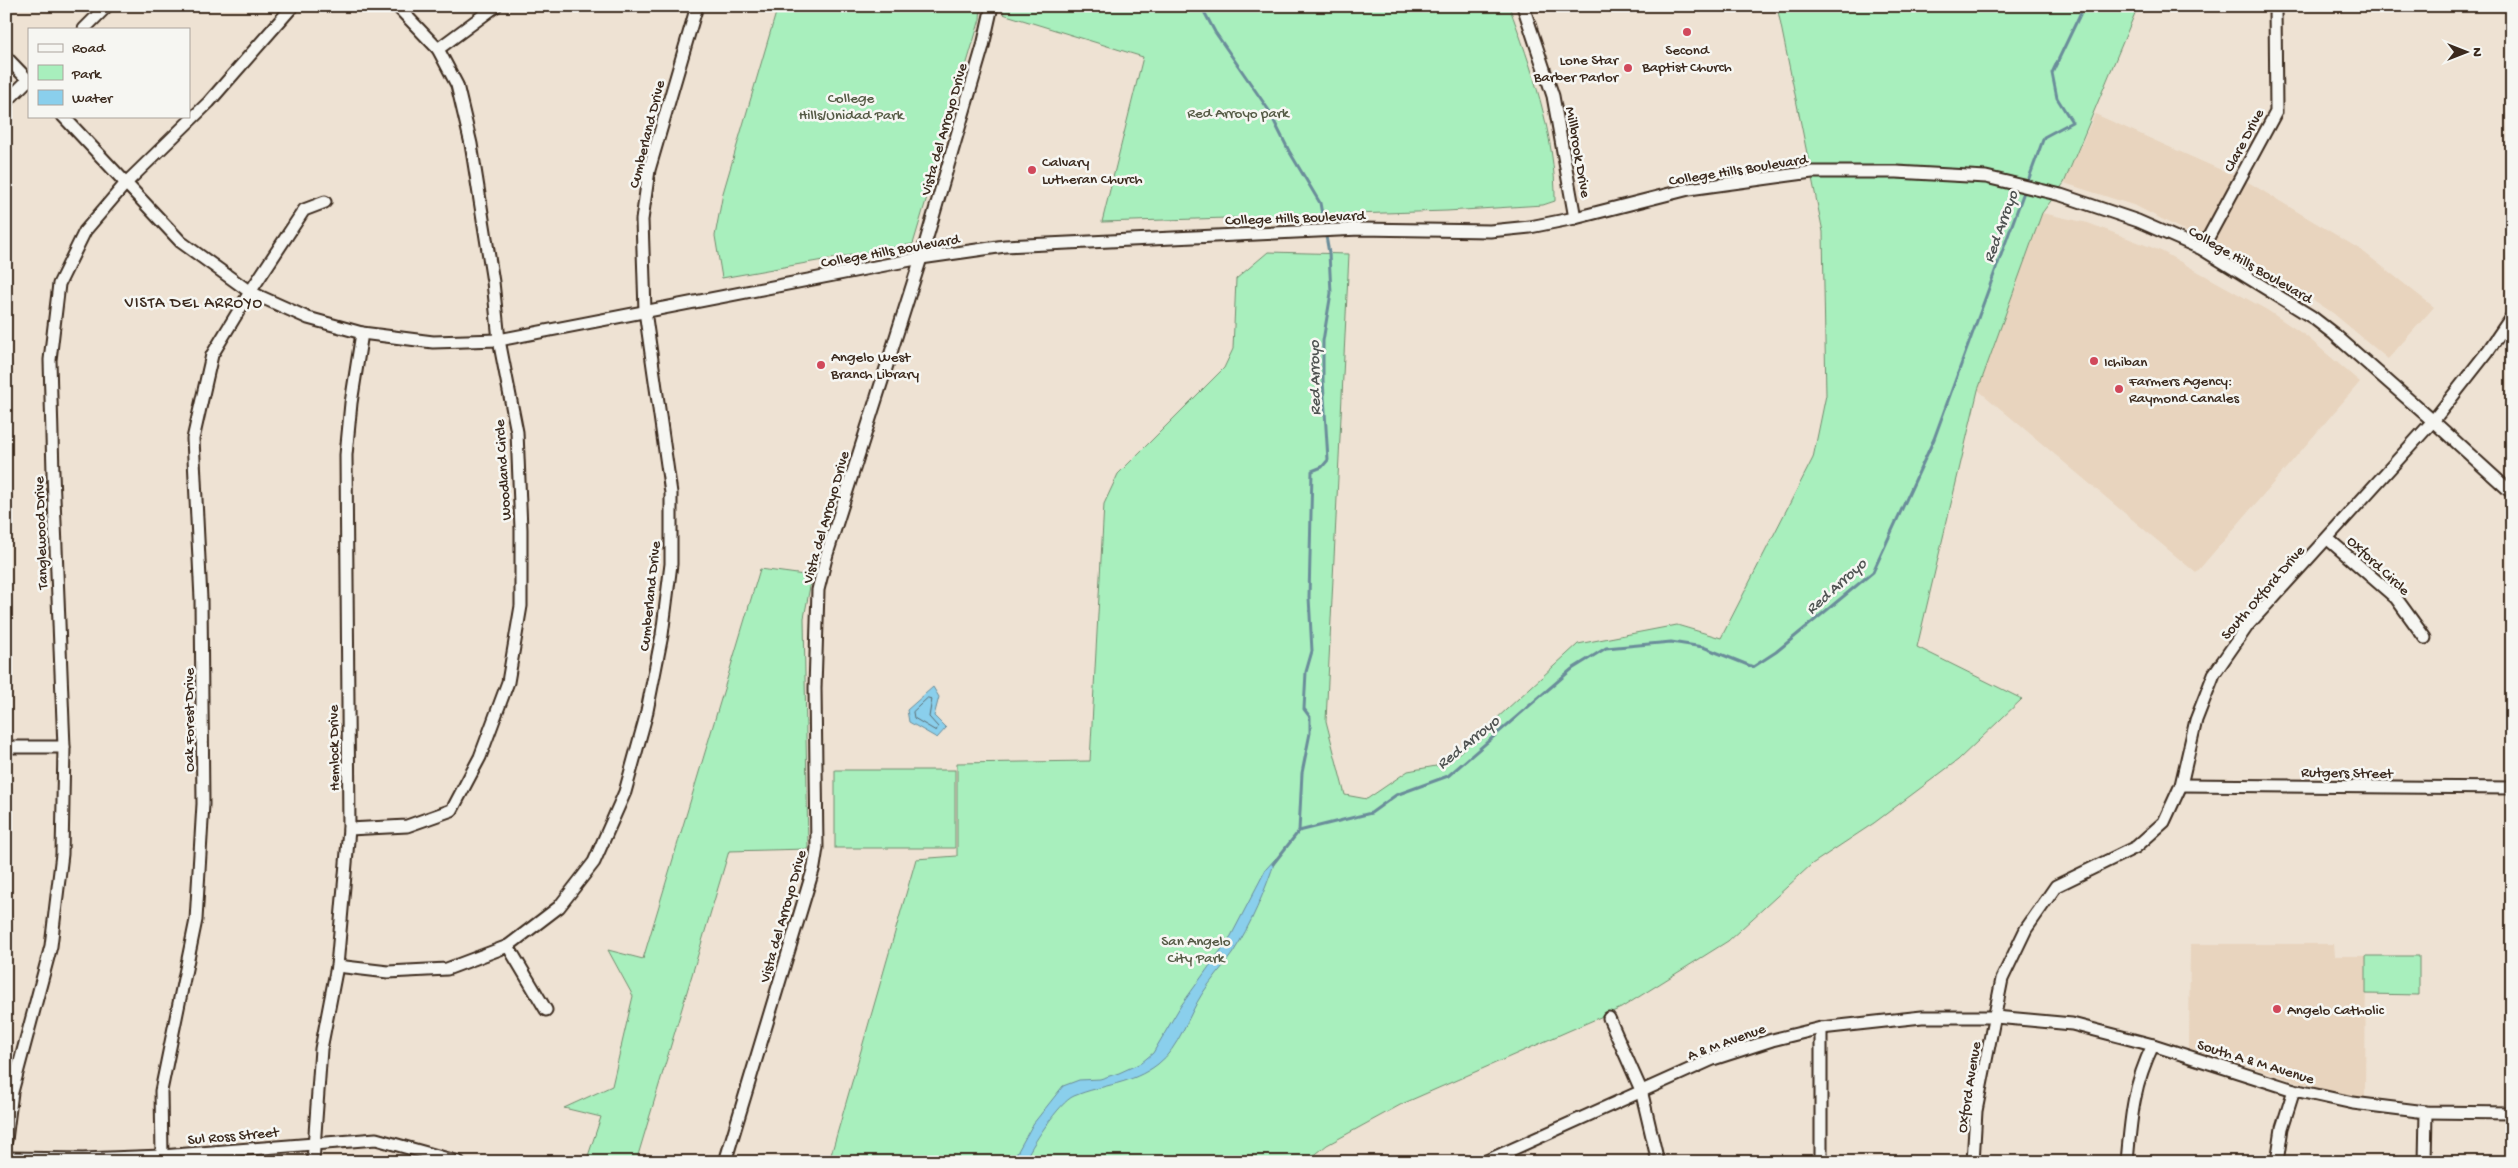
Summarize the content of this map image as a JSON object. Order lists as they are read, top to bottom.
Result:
{
  "streets": {
    "street": [
      "Vista del Arroyo Drive",
      "Cumberland Drive",
      "Clare Drive",
      "Millbrook Drive",
      "College Hills Boulevard",
      "Woodland Circle",
      "Tanglewood Drive",
      "Oxford Circle",
      "South Oxford Drive",
      "Oak Forest Drive",
      "Hemlock Drive",
      "Rutgers Street",
      "A & M Avenue",
      "South A & M Avenue",
      "Oxford Avenue",
      "Sul Ross Street"
    ]
  },
  "crossings": [
    ["Vista del Arroyo Drive", "College Hills Boulevard"],
    ["Cumberland Drive", "College Hills Boulevard"],
    ["Cumberland Drive", "Hemlock Drive"],
    ["Clare Drive", "College Hills Boulevard"],
    ["Millbrook Drive", "College Hills Boulevard"],
    ["College Hills Boulevard", "Woodland Circle"],
    ["College Hills Boulevard", "Tanglewood Drive"],
    ["College Hills Boulevard", "South Oxford Drive"],
    ["College Hills Boulevard", "Oak Forest Drive"],
    ["College Hills Boulevard", "Hemlock Drive"],
    ["Woodland Circle", "Hemlock Drive"],
    ["Oxford Circle", "South Oxford Drive"],
    ["South Oxford Drive", "Rutgers Street"],
    ["South Oxford Drive", "A & M Avenue"],
    ["South Oxford Drive", "South A & M Avenue"],
    ["South Oxford Drive", "Oxford Avenue"],
    ["Oak Forest Drive", "Sul Ross Street"],
    ["Hemlock Drive", "Sul Ross Street"],
    ["A & M Avenue", "South A & M Avenue"],
    ["A & M Avenue", "Oxford Avenue"],
    ["South A & M Avenue", "Oxford Avenue"]
  ],
  "districts": ["VISTA DEL ARROYO"],
  "water": ["Red Arroyo"],
  "parks": ["College Hills/Unidad Park", "Red Arroyo park", "San Angelo City Park"],
  "places": [
    "Second Baptist Church",
    "Lone Star Barber Parlor",
    "Calvary Lutheran Church",
    "Ichiban",
    "Angelo West Branch Library",
    "Farmers Agency: Raymond Canales",
    "Angelo Catholic"
  ],
  "legend": ["Road", "Park", "Water"],
  "north": "right"
}
